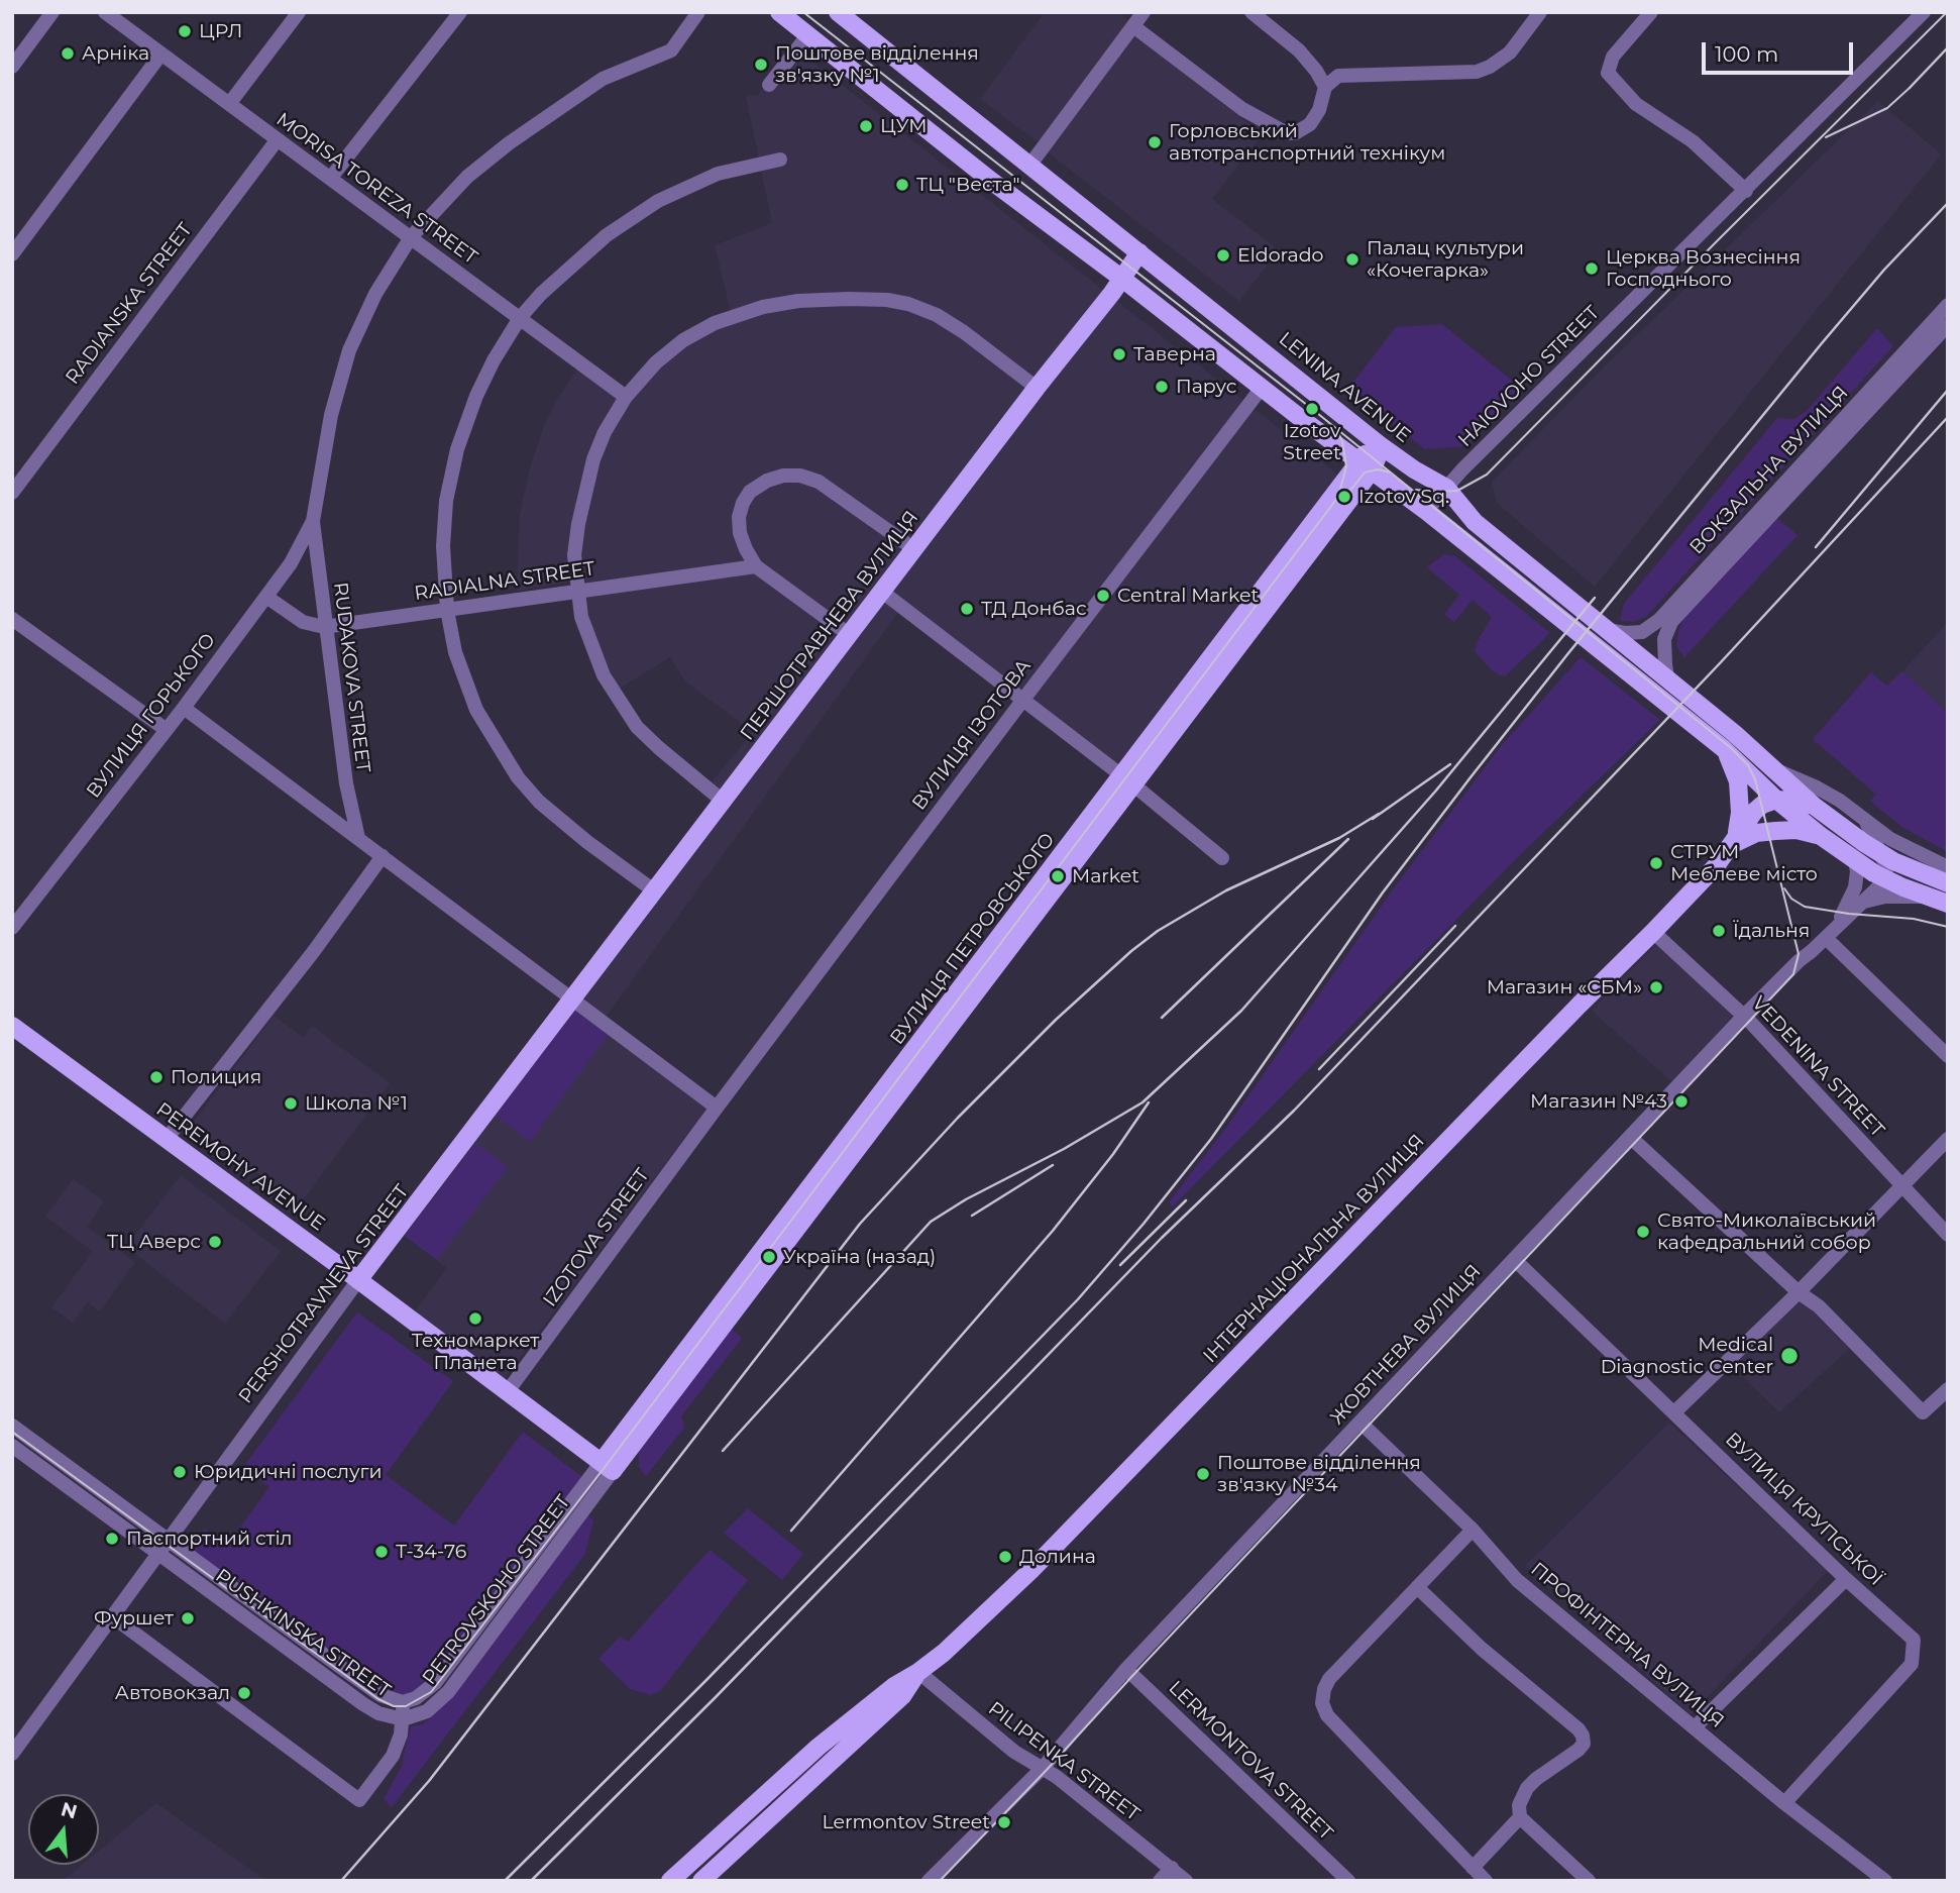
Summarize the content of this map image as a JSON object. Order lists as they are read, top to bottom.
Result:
{
  "streets": {
    "main road": [
      "LENINA AVENUE",
      "ПЕРШОТРАВНЕВА ВУЛИЦЯ",
      "ВУЛИЦЯ ПЕТРОВСЬКОГО",
      "PEREMOHY AVENUE",
      "ІНТЕРНАЦІОНАЛЬНА ВУЛИЦЯ",
      "PERSHOTRAVNEVA STREET"
    ],
    "street": [
      "MORISA TOREZA STREET",
      "RADIANSKA STREET",
      "HAIOVOHO STREET",
      "ВОКЗАЛЬНА ВУЛИЦЯ",
      "RADIALNA STREET",
      "RUDAKOVA STREET",
      "ВУЛИЦЯ ГОРЬКОГО",
      "ВУЛИЦЯ ІЗОТОВА",
      "VEDENINA STREET",
      "IZOTOVA STREET",
      "ЖОВТНЕВА ВУЛИЦЯ",
      "ВУЛИЦЯ КРУПСЬКОЇ",
      "PETROVSKOHO STREET",
      "PUSHKINSKA STREET",
      "ПРОФІНТЕРНА ВУЛИЦЯ",
      "LERMONTOVA STREET",
      "PILIPENKA STREET"
    ]
  },
  "crossings": [
    ["MORISA TOREZA STREET", "RADIANSKA STREET"],
    ["HAIOVOHO STREET", "LENINA AVENUE"],
    ["LENINA AVENUE", "ВОКЗАЛЬНА ВУЛИЦЯ"],
    ["LENINA AVENUE", "ВУЛИЦЯ ПЕТРОВСЬКОГО"],
    ["RADIALNA STREET", "RUDAKOVA STREET"],
    ["RADIALNA STREET", "ВУЛИЦЯ ГОРЬКОГО"],
    ["ПЕРШОТРАВНЕВА ВУЛИЦЯ", "PERSHOTRAVNEVA STREET"],
    ["RUDAKOVA STREET", "ВУЛИЦЯ ГОРЬКОГО"],
    ["ВУЛИЦЯ ІЗОТОВА", "IZOTOVA STREET"],
    ["ВУЛИЦЯ ПЕТРОВСЬКОГО", "PEREMOHY AVENUE"],
    ["ВУЛИЦЯ ПЕТРОВСЬКОГО", "PETROVSKOHO STREET"],
    ["VEDENINA STREET", "ІНТЕРНАЦІОНАЛЬНА ВУЛИЦЯ"],
    ["VEDENINA STREET", "ЖОВТНЕВА ВУЛИЦЯ"],
    ["PEREMOHY AVENUE", "IZOTOVA STREET"],
    ["PEREMOHY AVENUE", "PERSHOTRAVNEVA STREET"],
    ["PEREMOHY AVENUE", "PETROVSKOHO STREET"],
    ["ІНТЕРНАЦІОНАЛЬНА ВУЛИЦЯ", "PILIPENKA STREET"],
    ["PERSHOTRAVNEVA STREET", "PUSHKINSKA STREET"],
    ["ЖОВТНЕВА ВУЛИЦЯ", "ВУЛИЦЯ КРУПСЬКОЇ"],
    ["ЖОВТНЕВА ВУЛИЦЯ", "ПРОФІНТЕРНА ВУЛИЦЯ"],
    ["ЖОВТНЕВА ВУЛИЦЯ", "LERMONTOVA STREET"],
    ["ЖОВТНЕВА ВУЛИЦЯ", "PILIPENKA STREET"],
    ["ВУЛИЦЯ КРУПСЬКОЇ", "ПРОФІНТЕРНА ВУЛИЦЯ"],
    ["PETROVSKOHO STREET", "PUSHKINSKA STREET"]
  ],
  "places": [
    "ЦРЛ",
    "Арніка",
    "Поштове відділення зв'язку №1",
    "ЦУМ",
    "Горловський автотранспортний технікум",
    "ТЦ \"Веста\"",
    "Eldorado",
    "Палац культури «Кочегарка»",
    "Церква Вознесіння Господнього",
    "Таверна",
    "Парус",
    "Izotov Street",
    "Izotov Sq.",
    "Central Market",
    "ТД Донбас",
    "СТРУМ Меблеве місто",
    "Market",
    "Їдальня",
    "Магазин «СБМ»",
    "Полиция",
    "Магазин №43",
    "Школа №1",
    "Свято-Миколаївський кафедральний собор",
    "ТЦ Аверс",
    "Україна (назад)",
    "Техномаркет Планета",
    "Medical Diagnostic Center",
    "Юридичні послуги",
    "Поштове відділення зв'язку №34",
    "Паспортний стіл",
    "Т-34-76",
    "Долина",
    "Фуршет",
    "Автовокзал",
    "Lermontov Street"
  ],
  "scale_bar": "100 m",
  "north": "top"
}
